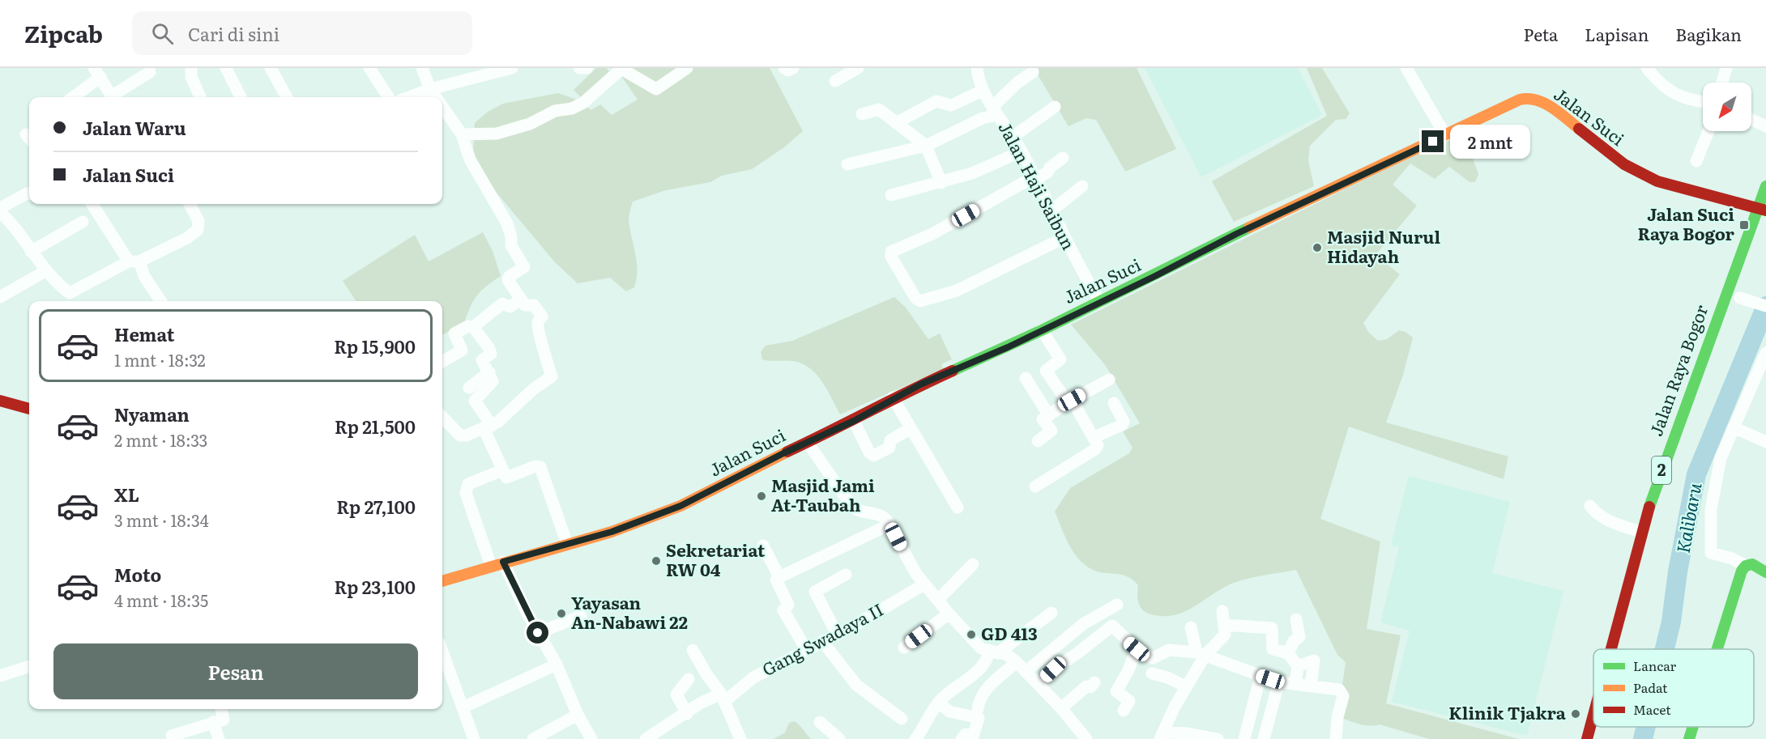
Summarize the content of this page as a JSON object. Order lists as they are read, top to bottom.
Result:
{
  "streets": {
    "main road": ["Jalan Suci", "Jalan Raya Bogor", "2"],
    "street": ["Jalan Haji Saibun", "Gang Swadaya II"]
  },
  "crossings": [
    ["Jalan Suci", "Jalan Haji Saibun"],
    ["Jalan Suci", "Jalan Raya Bogor"]
  ],
  "water": ["Kalibaru"],
  "places": {
    "transit": ["Jalan Suci Raya Bogor"],
    "other": [
      "Masjid Nurul Hidayah",
      "Masjid Jami At-Taubah",
      "Sekretariat RW 04",
      "Yayasan An-Nabawi 22",
      "GD 413",
      "Klinik Tjakra"
    ]
  },
  "legend": ["Lancar", "Padat", "Macet"],
  "north": "bottom left",
  "page": {
    "header": "Zipcab",
    "search": "Cari di sini",
    "nav": ["Peta", "Lapisan", "Bagikan"],
    "banner": ["Jalan Waru", "Jalan Suci"],
    "bubble": "2 mnt",
    "list": [
      {
        "name": "Hemat",
        "note": "1 mnt · 18:32",
        "value": "Rp 15,900"
      },
      {
        "name": "Nyaman",
        "note": "2 mnt · 18:33",
        "value": "Rp 21,500"
      },
      {
        "name": "XL",
        "note": "3 mnt · 18:34",
        "value": "Rp 27,100"
      },
      {
        "name": "Moto",
        "note": "4 mnt · 18:35",
        "value": "Rp 23,100"
      }
    ],
    "buttons": "Pesan"
  }
}
